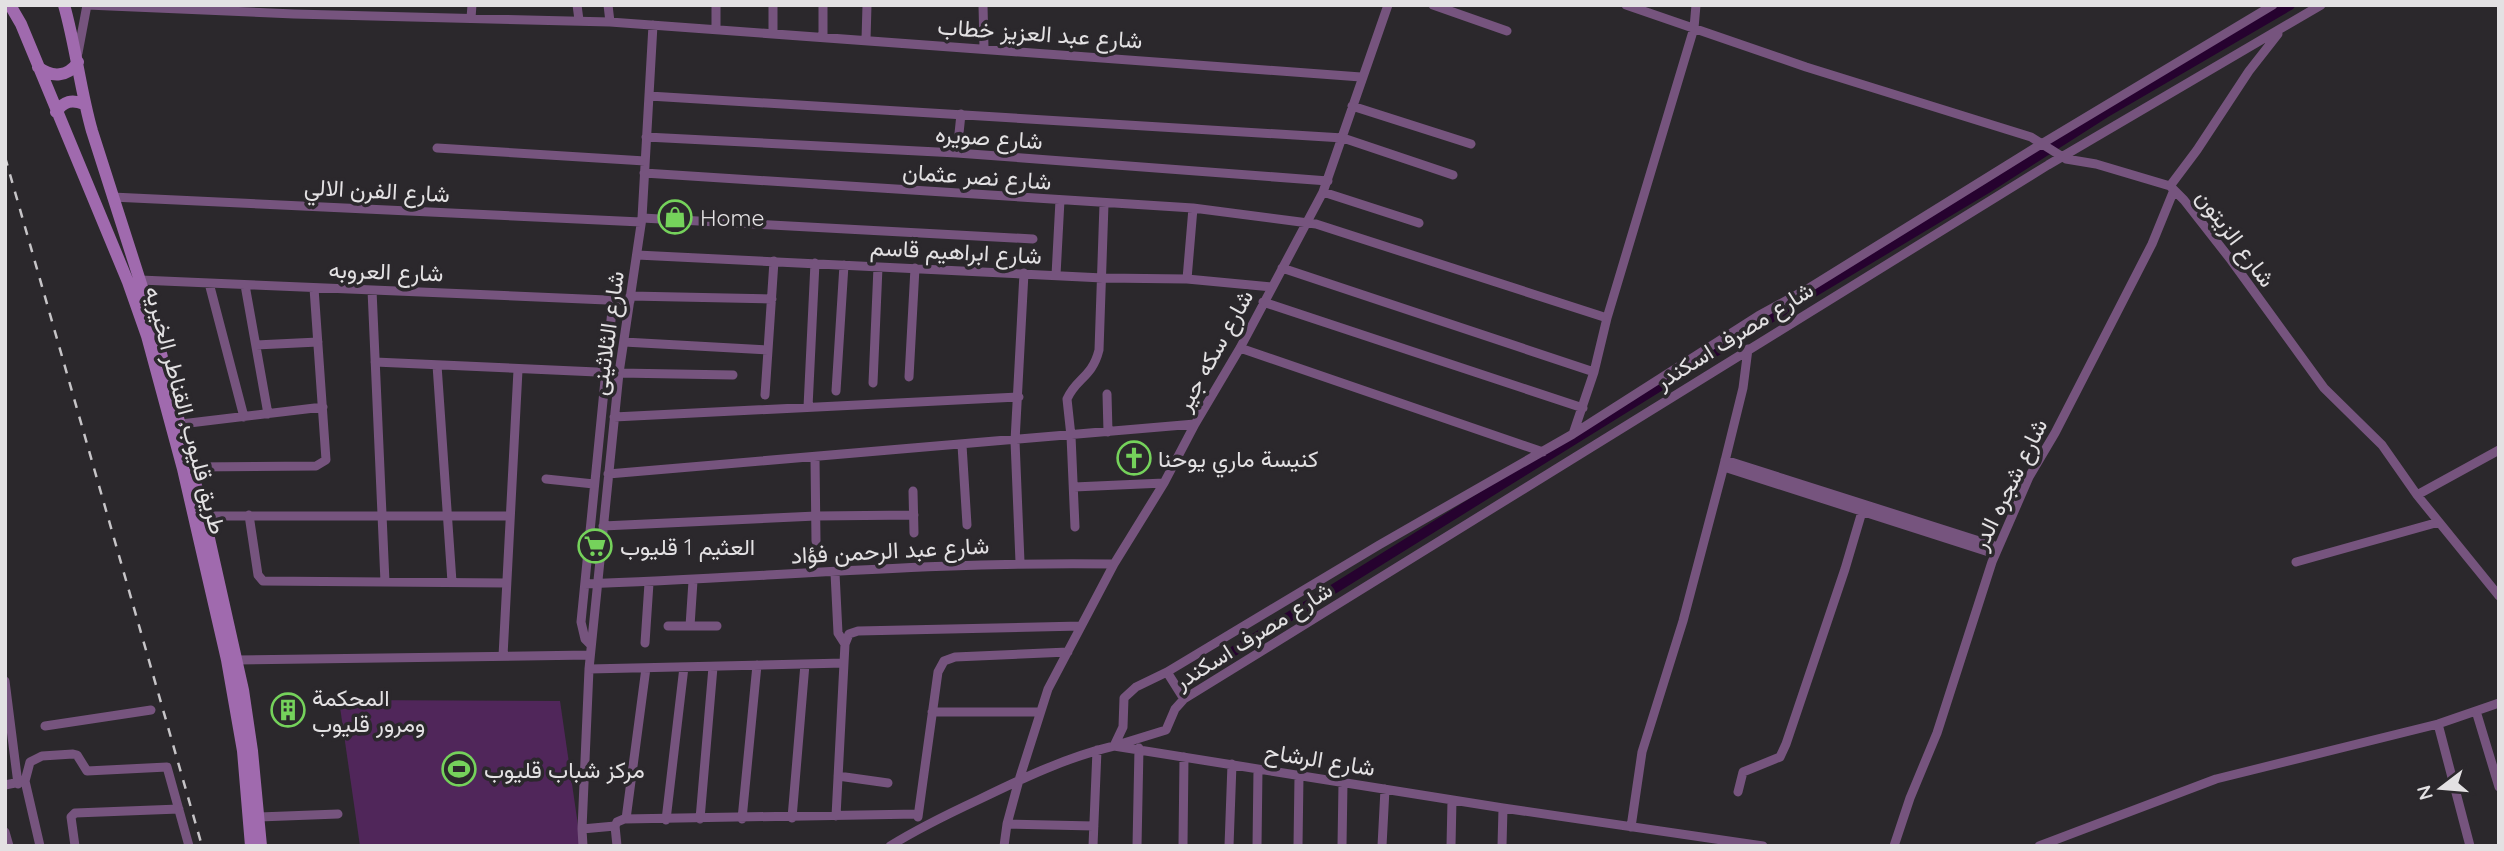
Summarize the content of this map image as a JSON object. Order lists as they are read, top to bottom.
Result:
{
  "streets": {
    "main road": ["طريق قليوب, القناطر الخيريه"],
    "street": [
      "شارع عبد العزيز خطاب",
      "شارع صويره",
      "شارع نصر عثمان",
      "شارع الفرن الالي",
      "شارع الزيتون",
      "شارع ابراهيم قاسم",
      "شارع العروبه",
      "شارع الثلاثينى",
      "شارع مصرف اسكندر",
      "شارع سكه جير",
      "شارع شجره الدر",
      "شارع عبد الرحمن فؤاد",
      "شارع الرشاح"
    ]
  },
  "crossings": [
    ["شارع عبد العزيز خطاب", "شارع الثلاثينى"],
    ["شارع عبد العزيز خطاب", "شارع سكه جير"],
    ["شارع صويره", "شارع الثلاثينى"],
    ["شارع صويره", "شارع سكه جير"],
    ["شارع نصر عثمان", "شارع الثلاثينى"],
    ["شارع نصر عثمان", "شارع سكه جير"],
    ["شارع الفرن الالي", "شارع الثلاثينى"],
    ["شارع الفرن الالي", "طريق قليوب, القناطر الخيريه"],
    ["شارع الزيتون", "شارع مصرف اسكندر"],
    ["شارع الزيتون", "شارع شجره الدر"],
    ["شارع ابراهيم قاسم", "شارع الثلاثينى"],
    ["شارع ابراهيم قاسم", "شارع سكه جير"],
    ["شارع العروبه", "شارع الثلاثينى"],
    ["شارع العروبه", "طريق قليوب, القناطر الخيريه"],
    ["شارع الثلاثينى", "شارع عبد الرحمن فؤاد"],
    ["شارع مصرف اسكندر", "شارع شجره الدر"],
    ["شارع مصرف اسكندر", "شارع الرشاح"],
    ["شارع سكه جير", "شارع عبد الرحمن فؤاد"],
    ["شارع سكه جير", "شارع الرشاح"]
  ],
  "places": {
    "shop": ["Home"],
    "church": ["كنيسة ماري يوحنا"],
    "supermarket": ["العثيم 1 قليوب"],
    "building": ["المحكمة ومرور قليوب"],
    "sports": ["مركز شباب قليوب"]
  },
  "north": "left"
}
